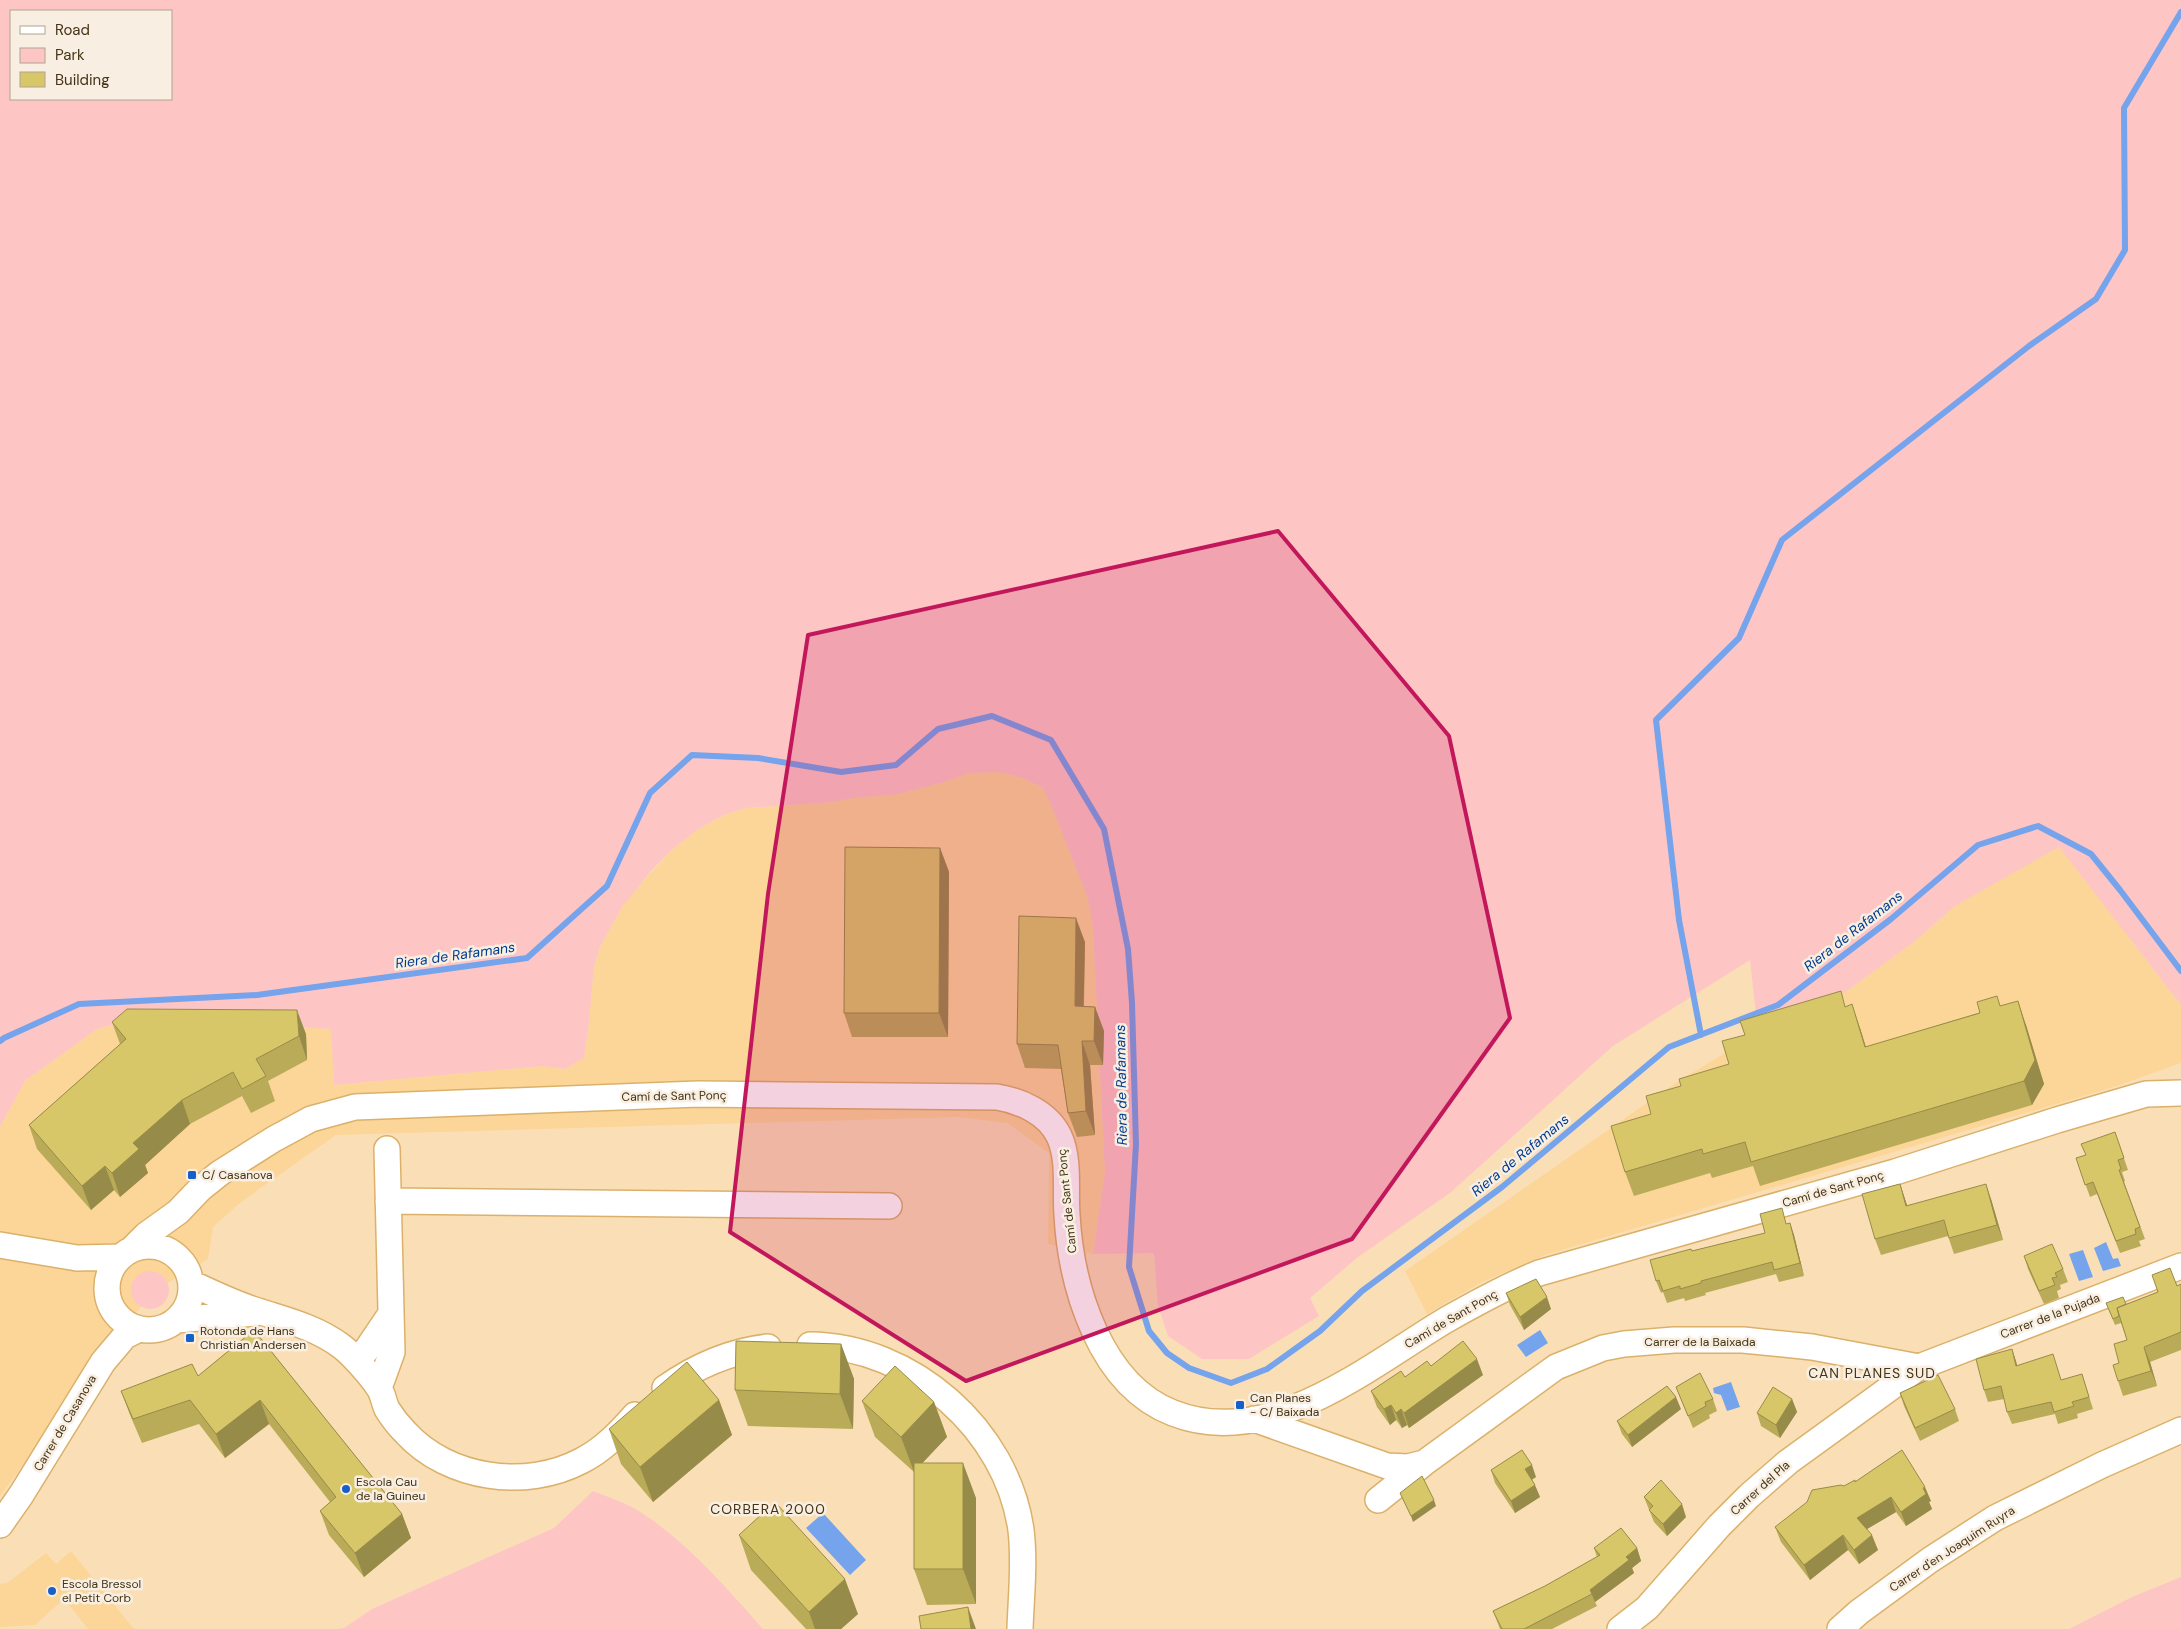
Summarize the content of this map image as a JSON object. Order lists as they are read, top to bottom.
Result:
{
  "streets": {
    "street": [
      "Camí de Sant Ponç",
      "Carrer de la Pujada",
      "Carrer de la Baixada",
      "Carrer de Casanova",
      "Carrer del Pla",
      "Carrer d'en Joaquim Ruyra"
    ]
  },
  "crossings": [
    ["Camí de Sant Ponç", "Carrer de la Baixada"],
    ["Carrer de la Pujada", "Carrer de la Baixada"],
    ["Carrer de la Pujada", "Carrer del Pla"],
    ["Carrer de la Baixada", "Carrer del Pla"]
  ],
  "districts": ["CAN PLANES SUD", "CORBERA 2000"],
  "water": ["Riera de Rafamans"],
  "places": {
    "transit": ["C/ Casanova", "Rotonda de Hans Christian Andersen", "Can Planes - C/ Baixada"],
    "other": ["Escola Cau de la Guineu", "Escola Bressol el Petit Corb"]
  },
  "legend": ["Road", "Park", "Building"]
}
